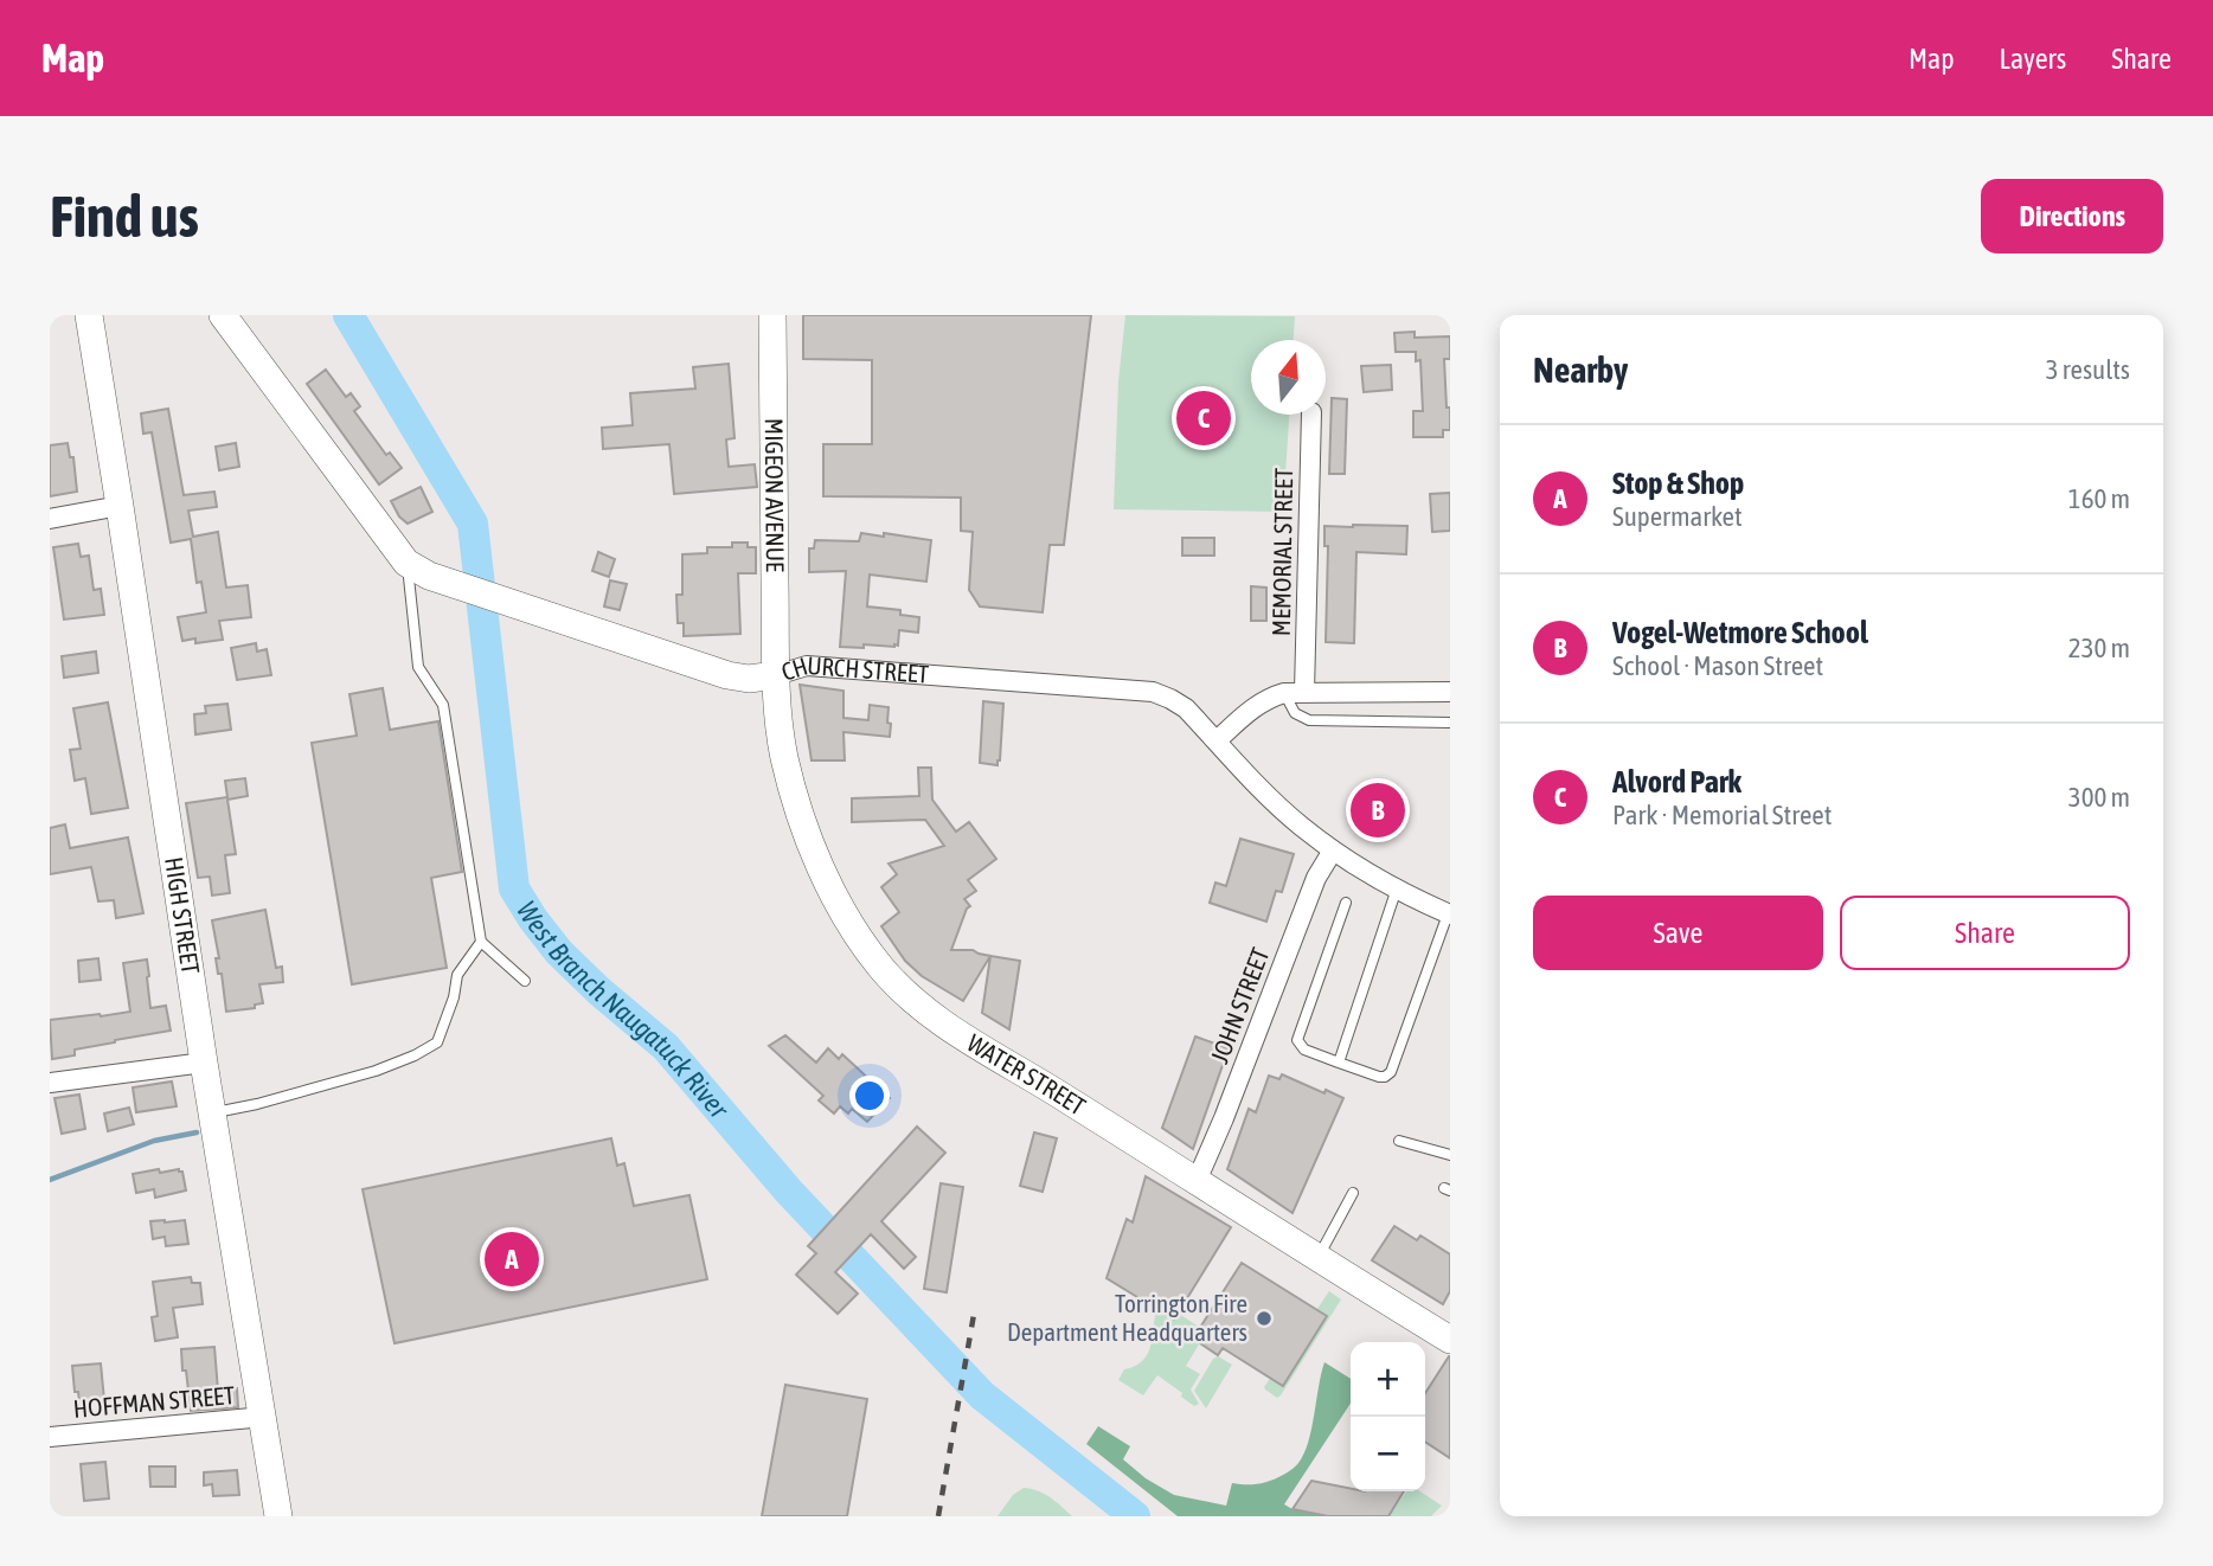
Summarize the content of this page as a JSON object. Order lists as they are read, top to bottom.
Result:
{
  "streets": {
    "street": [
      "MIGEON AVENUE",
      "MEMORIAL STREET",
      "CHURCH STREET",
      "HIGH STREET",
      "JOHN STREET",
      "WATER STREET",
      "HOFFMAN STREET"
    ]
  },
  "crossings": [
    ["MIGEON AVENUE", "CHURCH STREET"],
    ["MIGEON AVENUE", "WATER STREET"],
    ["CHURCH STREET", "JOHN STREET"],
    ["CHURCH STREET", "WATER STREET"],
    ["HIGH STREET", "HOFFMAN STREET"],
    ["JOHN STREET", "WATER STREET"]
  ],
  "water": ["West Branch Naugatuck River"],
  "places": ["Torrington Fire Department Headquarters"],
  "north": "top",
  "page": {
    "header": "Map",
    "nav": ["Map", "Layers", "Share"],
    "buttons": [
      "Directions",
      ["Save", "Share"]
    ],
    "title": "Find us",
    "heading": ["Nearby", "3 results"],
    "pins": ["C", "B", "A"],
    "list": [
      {
        "mark": "A",
        "name": "Stop & Shop",
        "note": "Supermarket",
        "value": "160 m"
      },
      {
        "mark": "B",
        "name": "Vogel-Wetmore School",
        "note": "School · Mason Street",
        "value": "230 m"
      },
      {
        "mark": "C",
        "name": "Alvord Park",
        "note": "Park · Memorial Street",
        "value": "300 m"
      }
    ],
    "map_buttons": ["+", "−"]
  }
}
